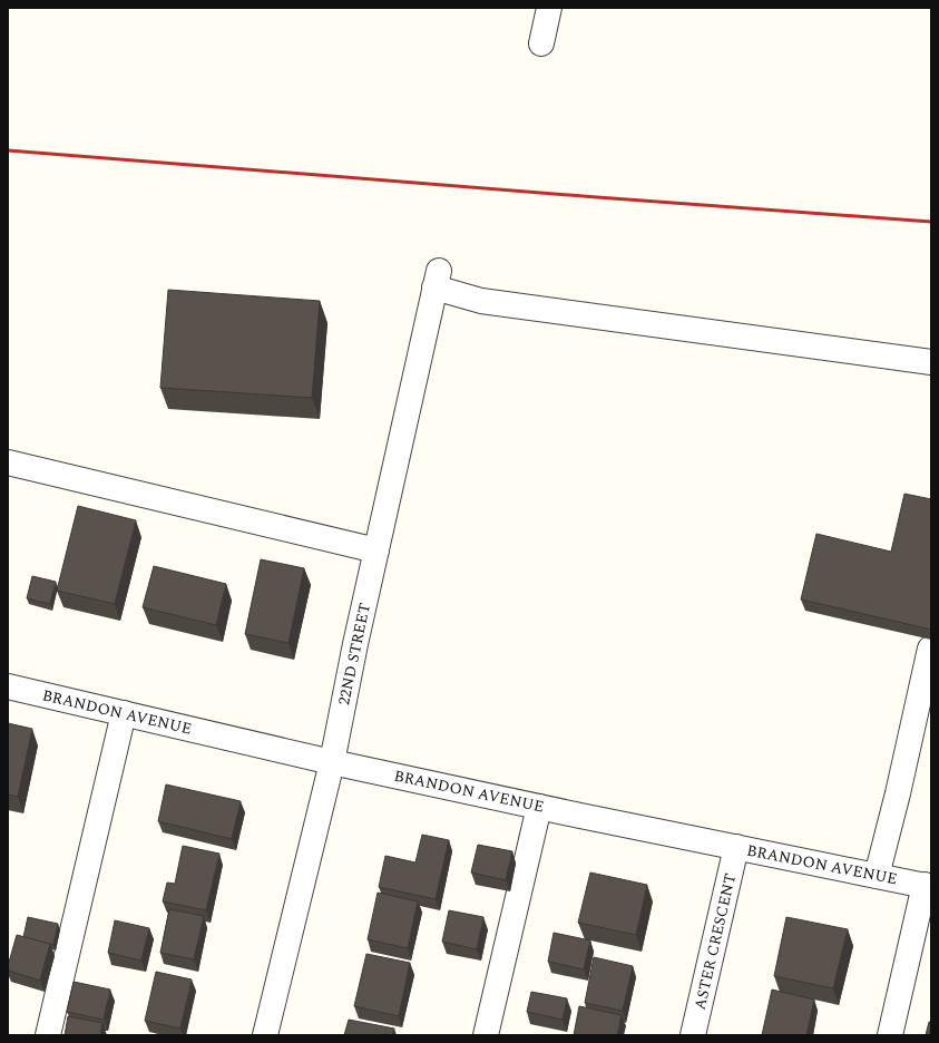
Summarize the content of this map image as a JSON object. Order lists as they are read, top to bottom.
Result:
{
  "streets": {
    "street": ["22ND STREET", "BRANDON AVENUE", "ASTER CRESCENT"]
  },
  "crossings": [
    ["22ND STREET", "BRANDON AVENUE"],
    ["BRANDON AVENUE", "ASTER CRESCENT"]
  ]
}
